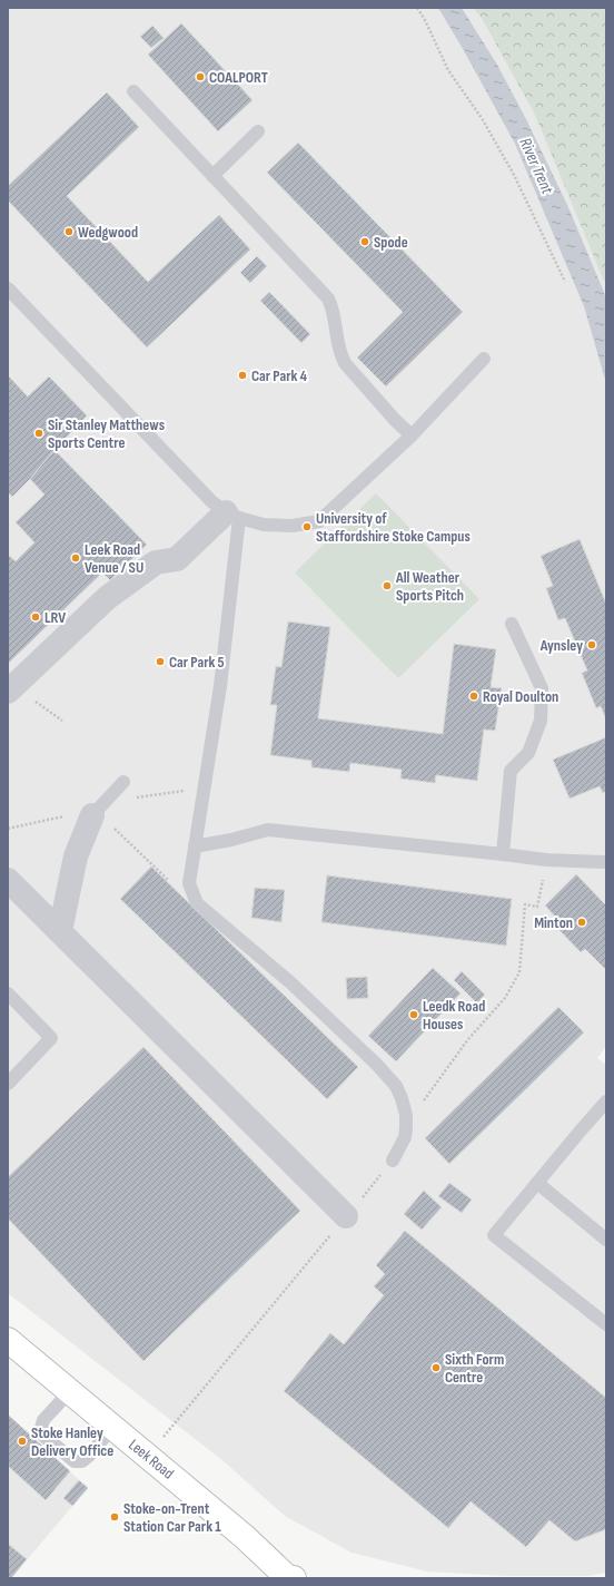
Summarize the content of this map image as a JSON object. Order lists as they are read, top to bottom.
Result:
{
  "streets": {
    "highway": ["Leek Road"]
  },
  "water": ["River Trent"],
  "places": [
    "COALPORT",
    "Wedgwood",
    "Spode",
    "Car Park 4",
    "Sir Stanley Matthews Sports Centre",
    "University of Staffordshire Stoke Campus",
    "Leek Road Venue / SU",
    "All Weather Sports Pitch",
    "LRV",
    "Aynsley",
    "Car Park 5",
    "Royal Doulton",
    "Minton",
    "Leedk Road Houses",
    "Sixth Form Centre",
    "Stoke Hanley Delivery Office",
    "Stoke-on-Trent Station Car Park 1"
  ]
}
